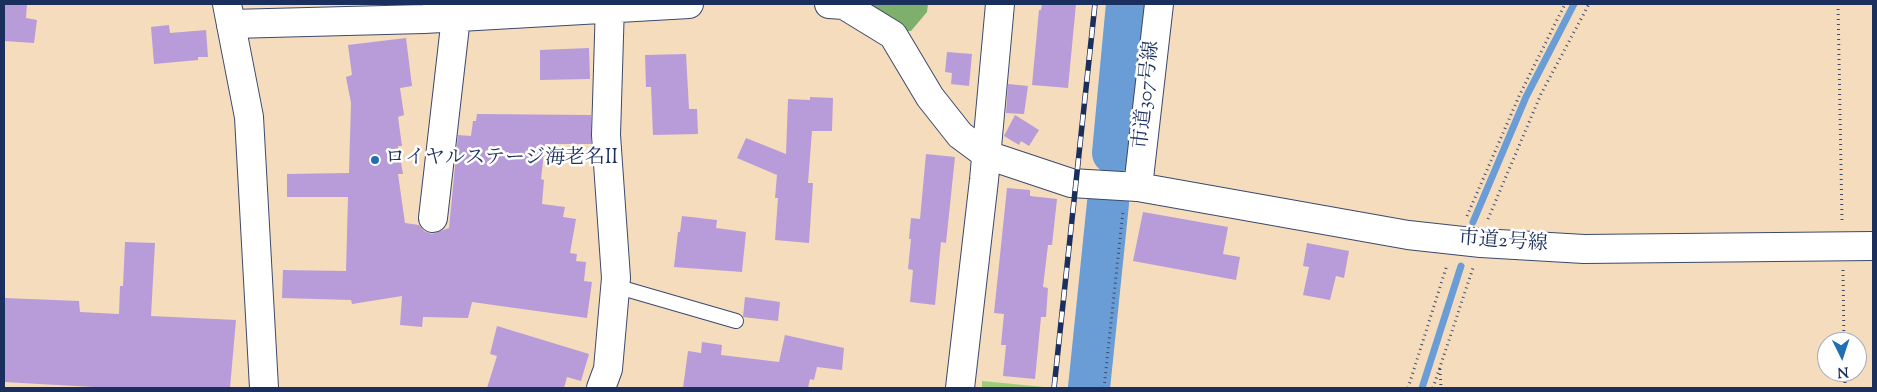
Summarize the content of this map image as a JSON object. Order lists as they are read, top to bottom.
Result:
{
  "streets": {
    "street": ["市道307号線", "市道2号線"]
  },
  "crossings": [
    ["市道307号線", "市道2号線"]
  ],
  "places": ["ロイヤルステージ海老名II"],
  "north": "bottom"
}
